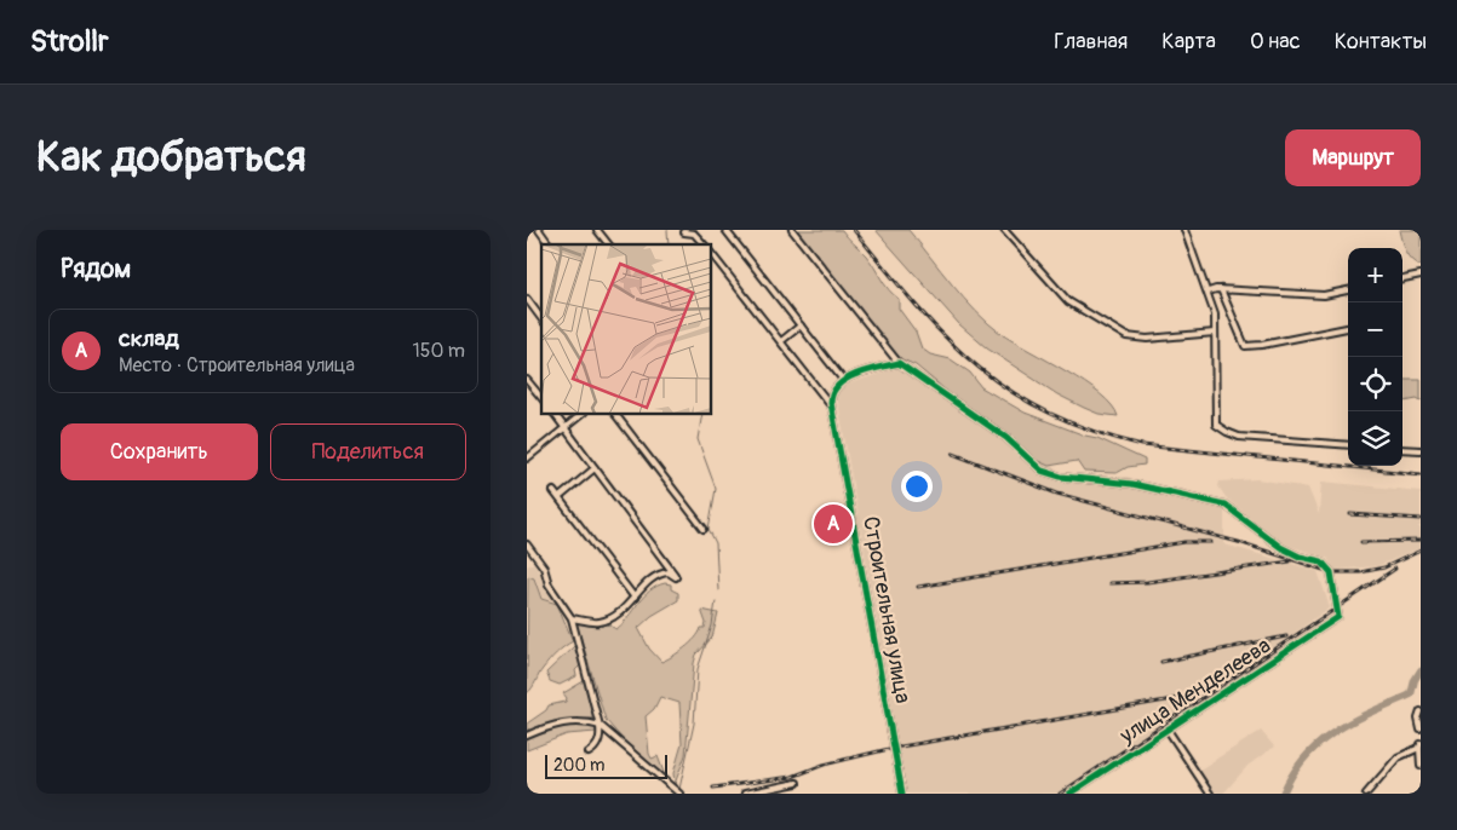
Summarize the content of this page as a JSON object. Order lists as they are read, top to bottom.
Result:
{
  "streets": {
    "street": ["Строительная улица", "улица Менделеева"]
  },
  "scale_bar": "200 m",
  "page": {
    "header": "Strollr",
    "nav": [
      "Главная",
      "Карта",
      "О нас",
      "Контакты"
    ],
    "buttons": [
      "Маршрут",
      ["Сохранить", "Поделиться"]
    ],
    "title": "Как добраться",
    "heading": "Рядом",
    "map_buttons": ["+", "−"],
    "list": [
      {
        "mark": "A",
        "name": "склад",
        "note": "Место · Строительная улица",
        "value": "150 m"
      }
    ],
    "pins": "A",
    "scale": "200 m"
  }
}
